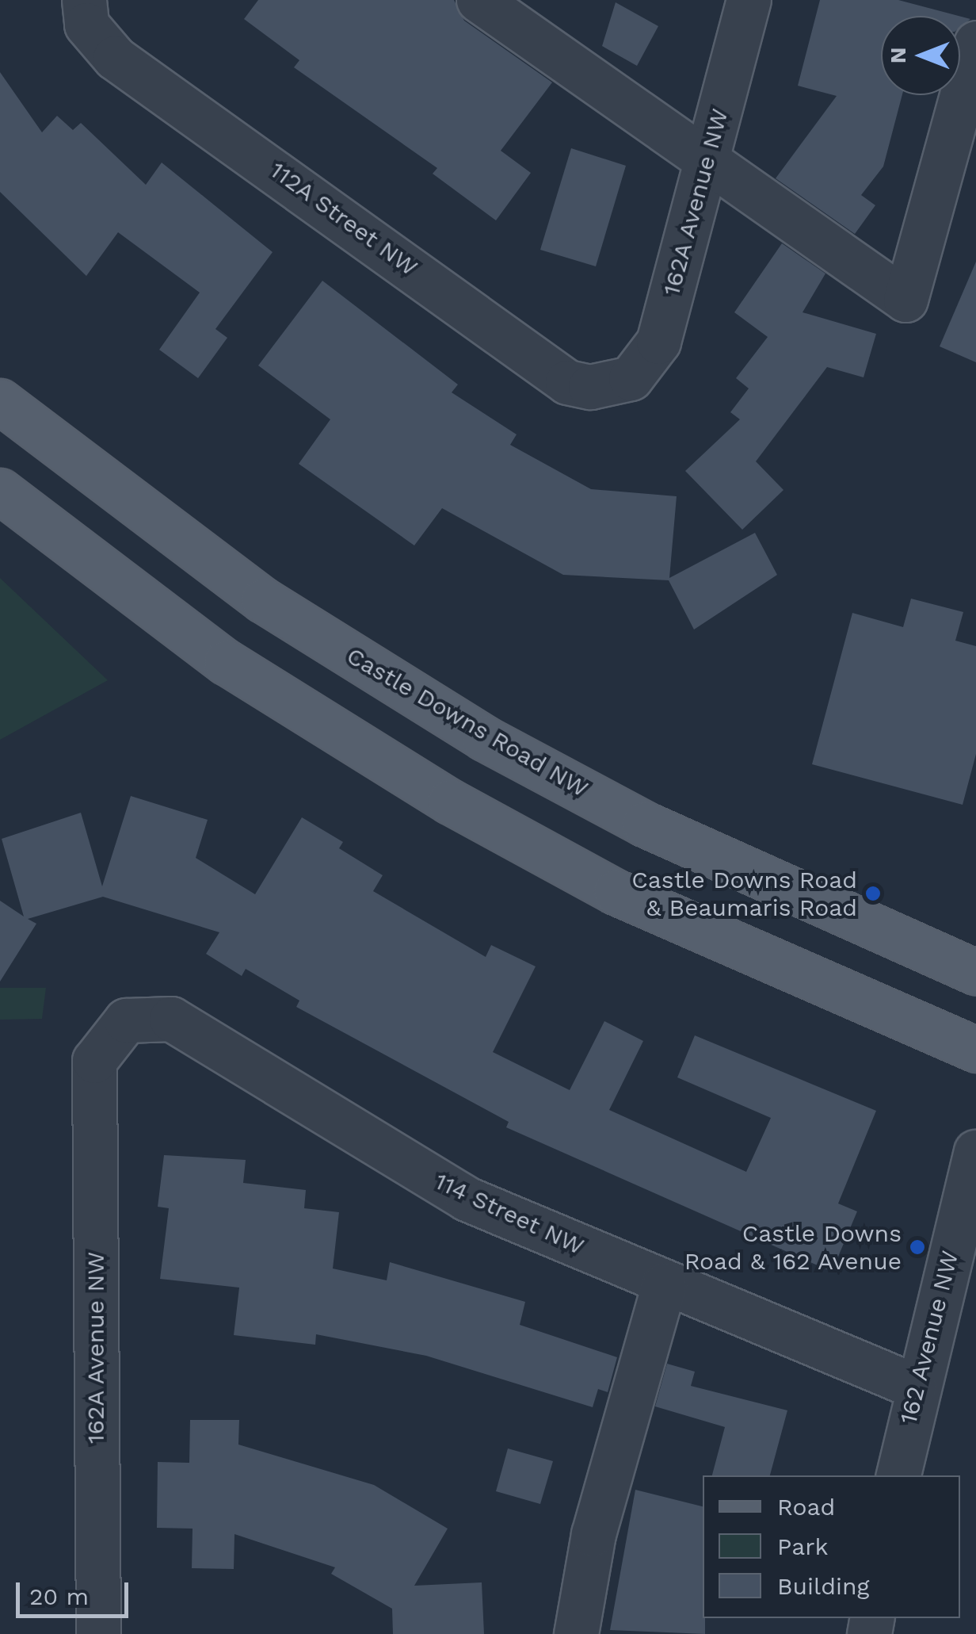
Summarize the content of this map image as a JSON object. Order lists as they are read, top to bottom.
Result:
{
  "streets": {
    "main road": ["Castle Downs Road NW"],
    "street": [
      "162A Avenue NW",
      "112A Street NW",
      "114 Street NW",
      "162 Avenue NW"
    ]
  },
  "crossings": [
    ["162A Avenue NW", "112A Street NW"],
    ["162A Avenue NW", "114 Street NW"],
    ["114 Street NW", "162 Avenue NW"]
  ],
  "places": ["Castle Downs Road & Beaumaris Road", "Castle Downs Road & 162 Avenue"],
  "legend": ["Road", "Park", "Building"],
  "scale_bar": "20 m",
  "north": "left"
}
